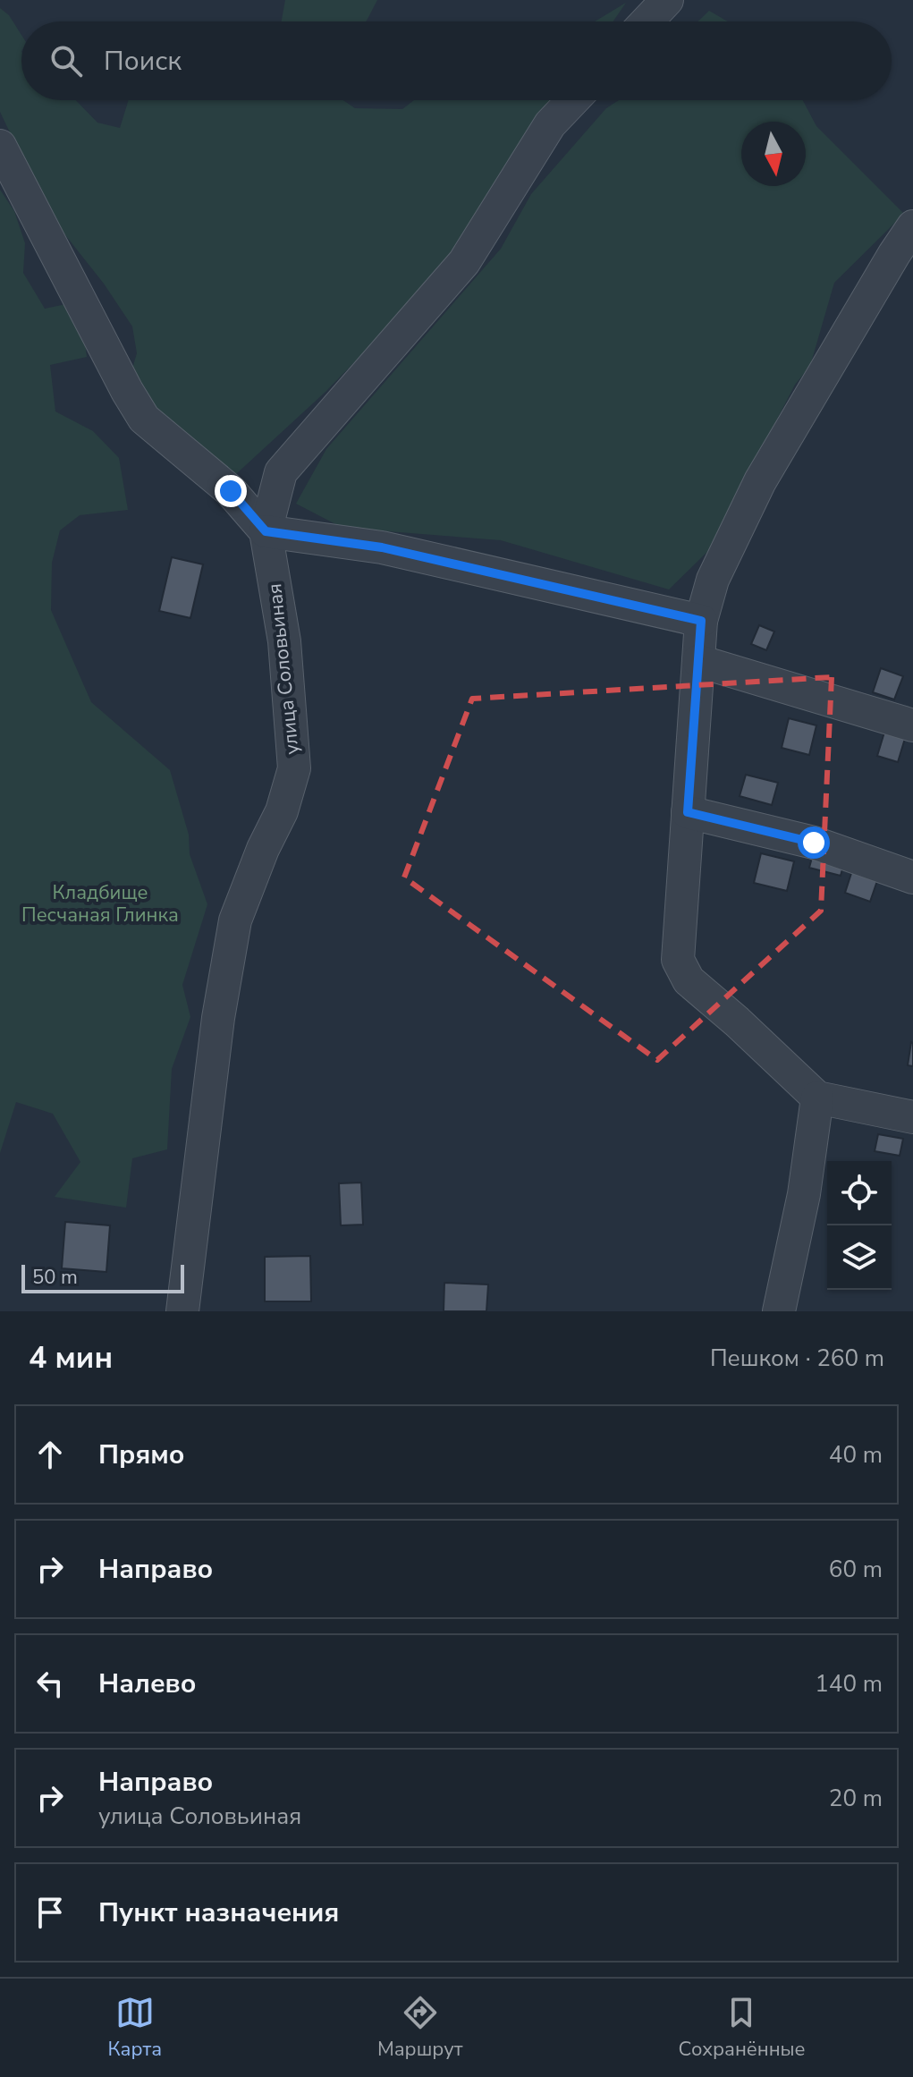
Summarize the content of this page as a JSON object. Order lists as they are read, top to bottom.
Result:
{
  "streets": {
    "street": ["улица Соловьиная"]
  },
  "parks": ["Кладбище Песчаная Глинка"],
  "scale_bar": "50 m",
  "north": "bottom",
  "page": {
    "search": "Поиск",
    "scale": "50 m",
    "heading": ["4 мин", "Пешком · 260 m"],
    "list": [
      ["Прямо", "40 m"],
      ["Направо", "60 m"],
      ["Налево", "140 m"],
      ["Направо", "улица Соловьиная", "20 m"],
      "Пункт назначения"
    ],
    "nav": ["Карта", "Маршрут", "Сохранённые"]
  }
}
